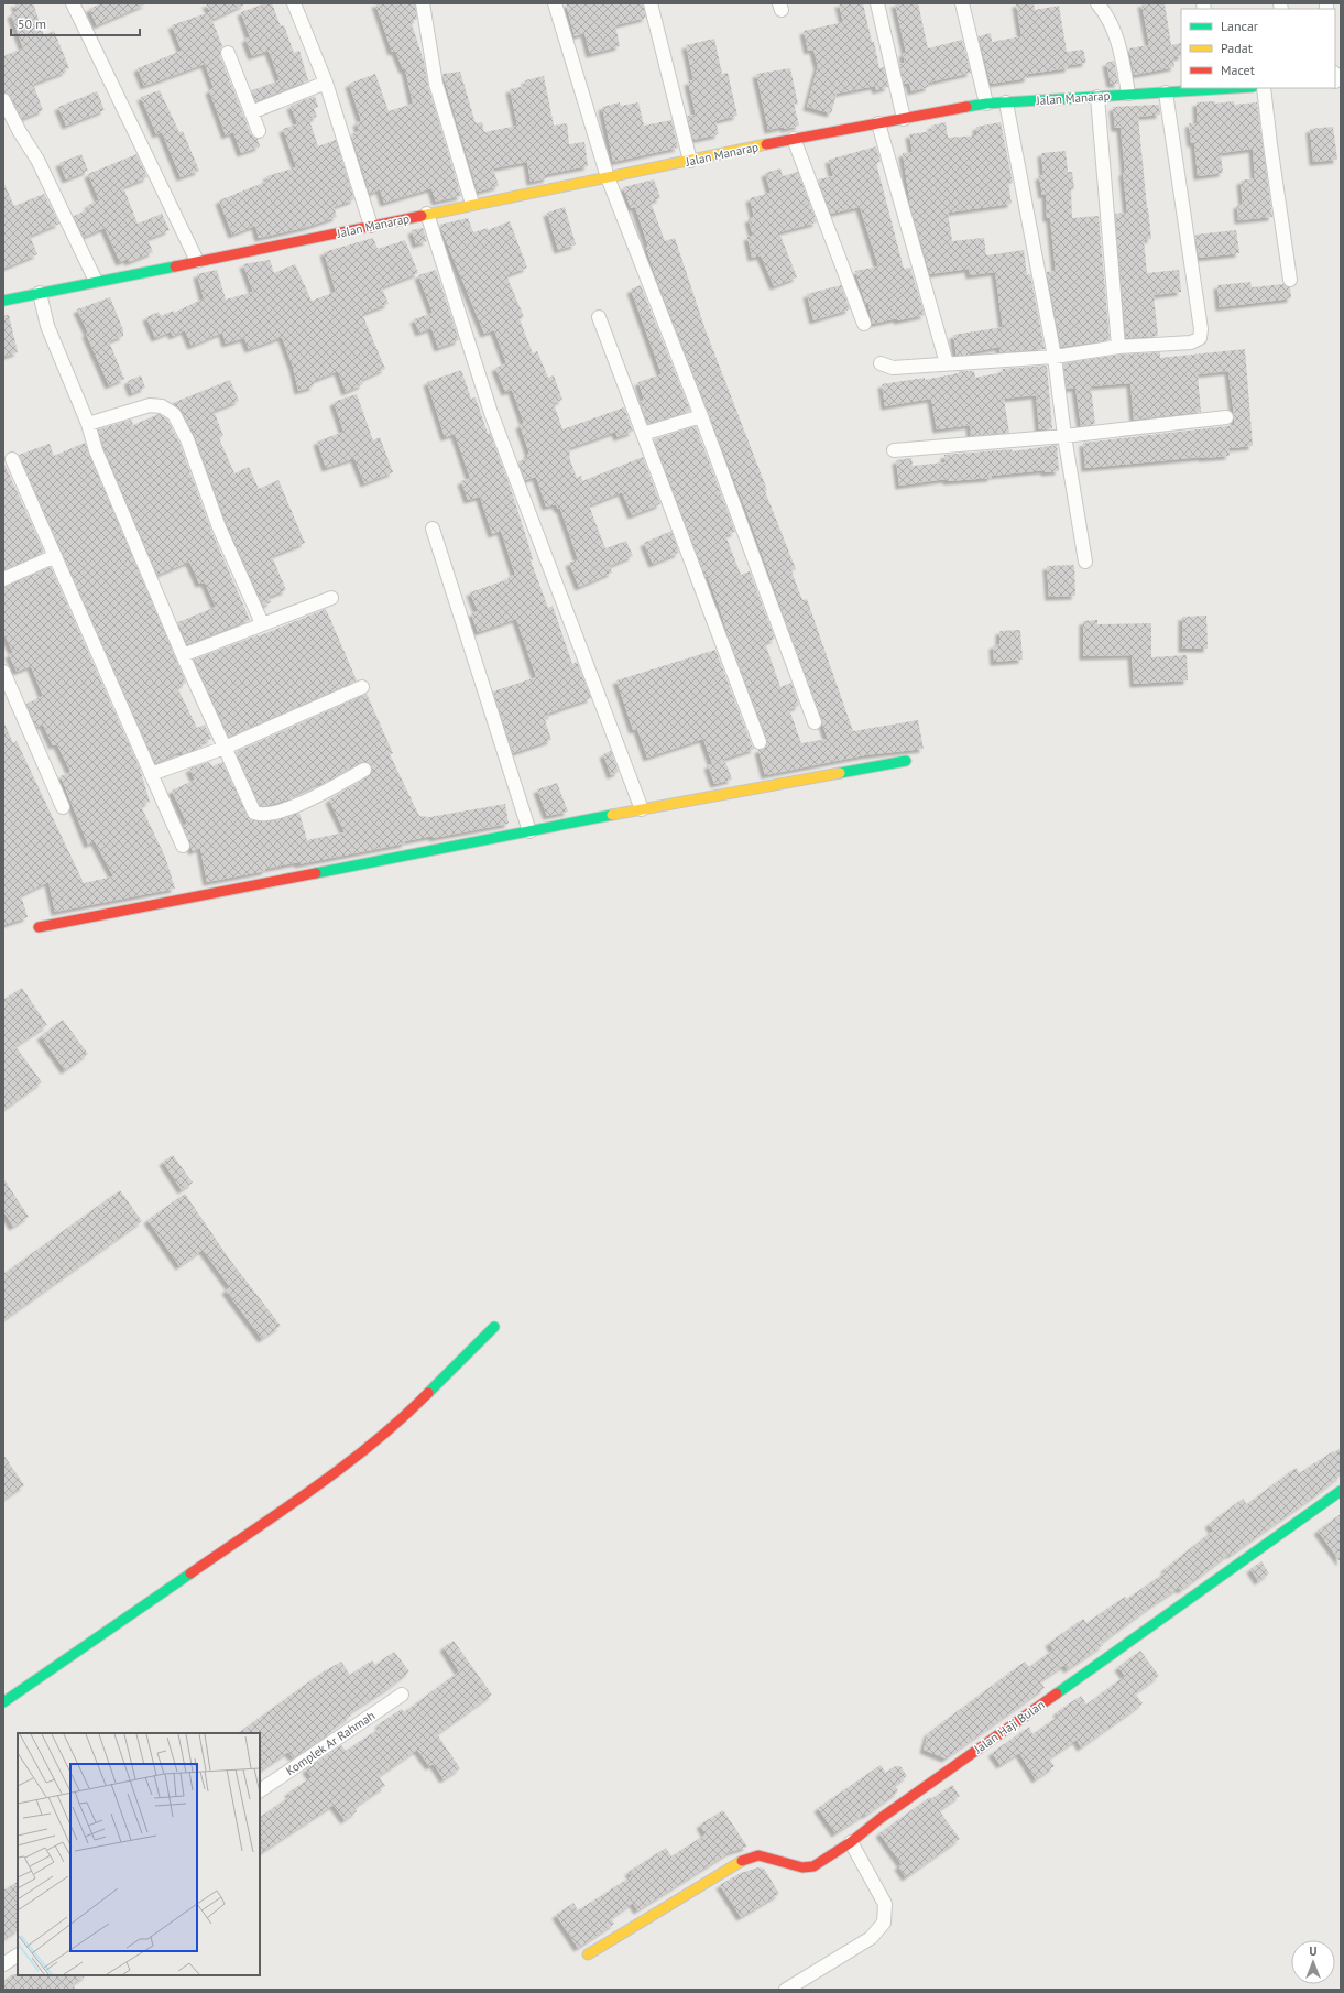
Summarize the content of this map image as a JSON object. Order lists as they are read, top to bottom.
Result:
{
  "streets": {
    "street": ["Jalan Manarap", "Jalan Haji Bulan", "Komplek Ar Rahmah"]
  },
  "legend": ["Lancar", "Padat", "Macet"],
  "scale_bar": "50 m",
  "north": "top"
}
